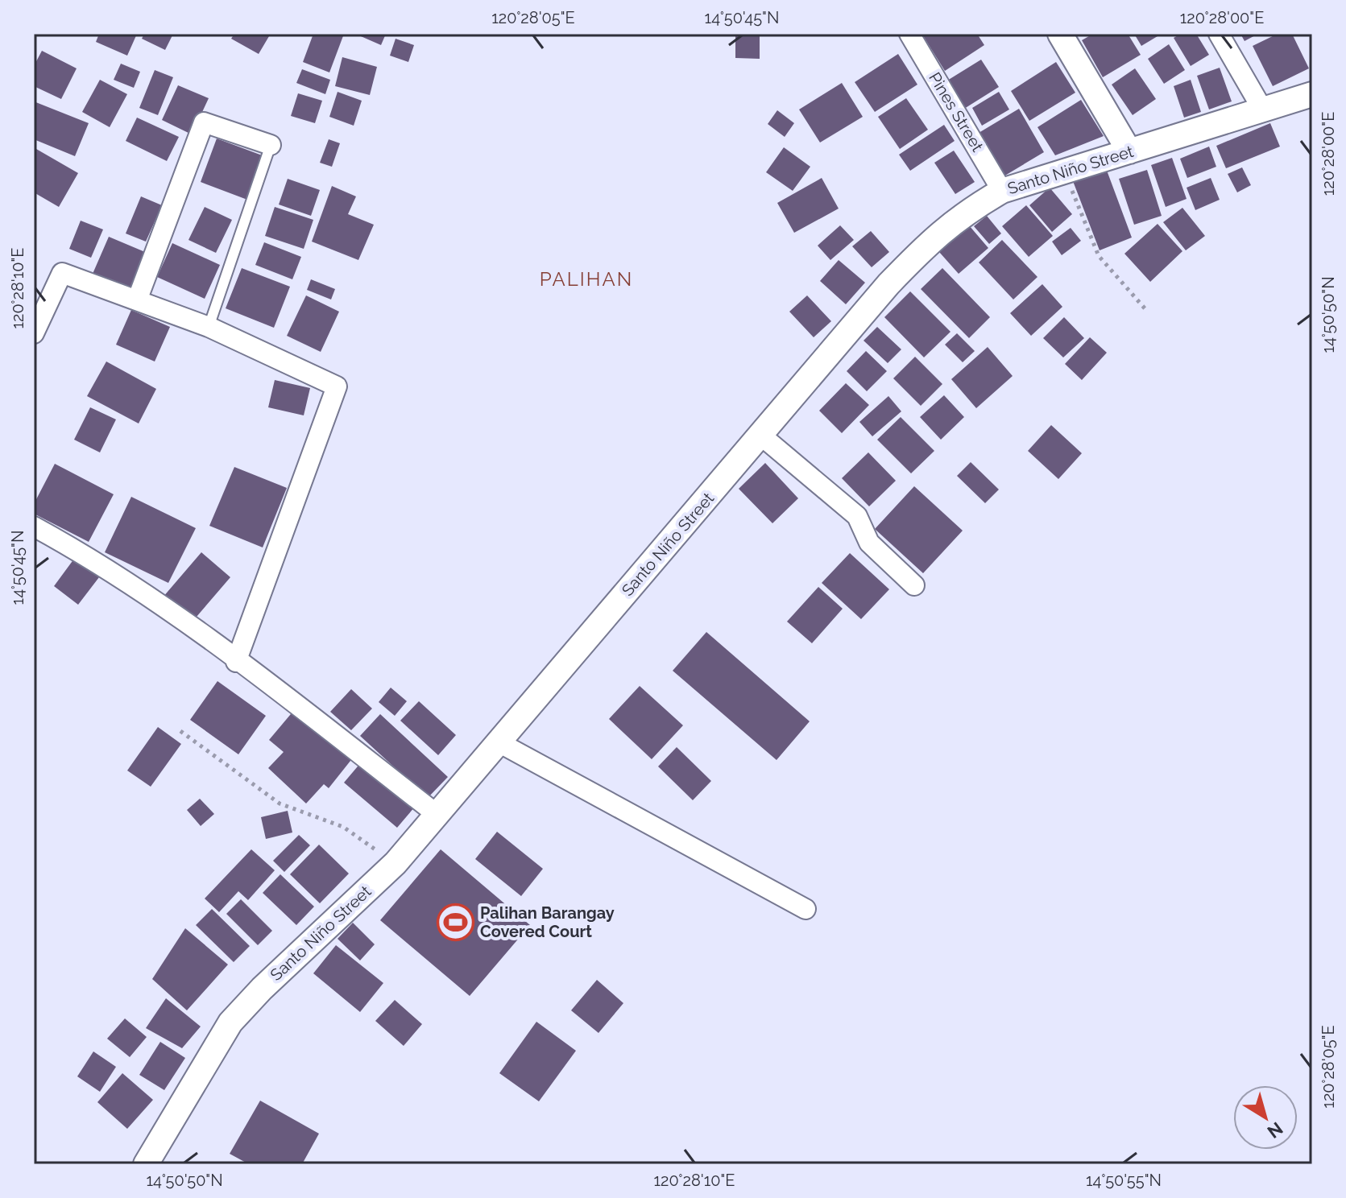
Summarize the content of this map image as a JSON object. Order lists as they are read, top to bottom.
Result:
{
  "streets": {
    "street": ["Pines Street", "Santo Niño Street"]
  },
  "crossings": [
    ["Pines Street", "Santo Niño Street"]
  ],
  "districts": ["PALIHAN"],
  "places": {
    "sports": ["Palihan Barangay Covered Court"]
  },
  "north": "bottom right",
  "coordinates": [
    "120°28'05\"E",
    "14°50'45\"N",
    "120°28'00\"E",
    "120°28'10\"E",
    "14°50'50\"N",
    "14°50'55\"N"
  ]
}
